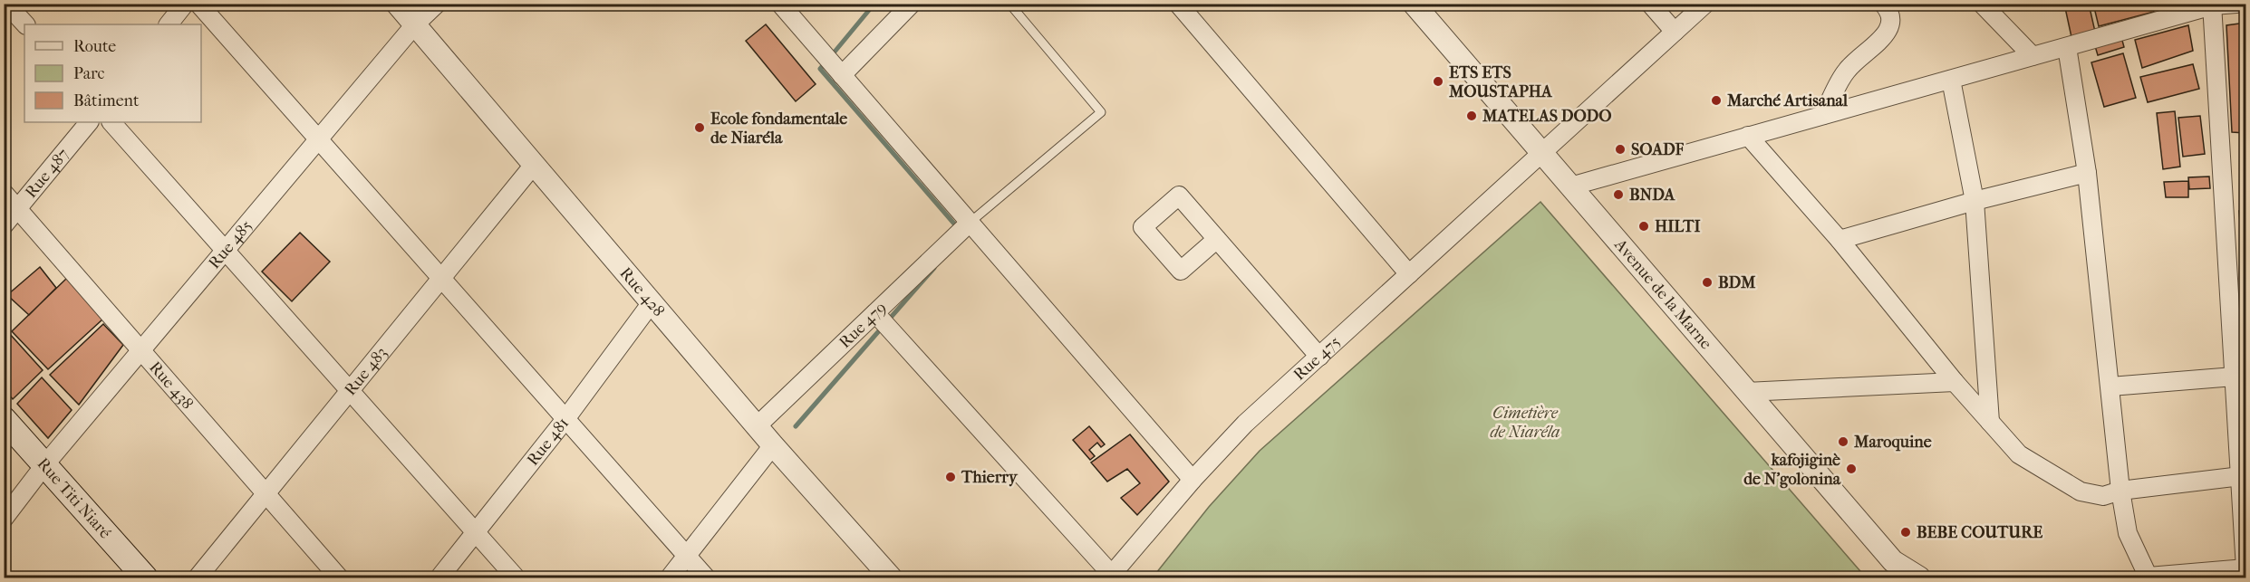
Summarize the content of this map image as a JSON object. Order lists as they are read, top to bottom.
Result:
{
  "streets": {
    "main road": ["Rue Titi Niaré"],
    "street": [
      "Rue 487",
      "Rue 485",
      "Rue 428",
      "Avenue de la Marne",
      "Rue 479",
      "Rue 475",
      "Rue 483",
      "Rue 438",
      "Rue 481"
    ]
  },
  "crossings": [
    ["Rue 487", "Rue 438"],
    ["Rue 485", "Rue 428"],
    ["Rue 485", "Rue 438"],
    ["Rue 485", "Rue Titi Niaré"],
    ["Rue 428", "Rue 479"],
    ["Rue 428", "Rue 483"],
    ["Rue 428", "Rue 481"],
    ["Avenue de la Marne", "Rue 475"],
    ["Rue 483", "Rue 438"]
  ],
  "parks": ["Cimetière de Niaréla"],
  "places": [
    "ETS ETS MOUSTAPHA",
    "Marché Artisanal",
    "MATELAS DODO",
    "Ecole fondamentale de Niaréla",
    "SOADF",
    "BNDA",
    "HILTI",
    "BDM",
    "Maroquine",
    "kafojiginè de N'golonina",
    "Thierry",
    "BEBE COUTURE"
  ],
  "legend": ["Route", "Parc", "Bâtiment"]
}
